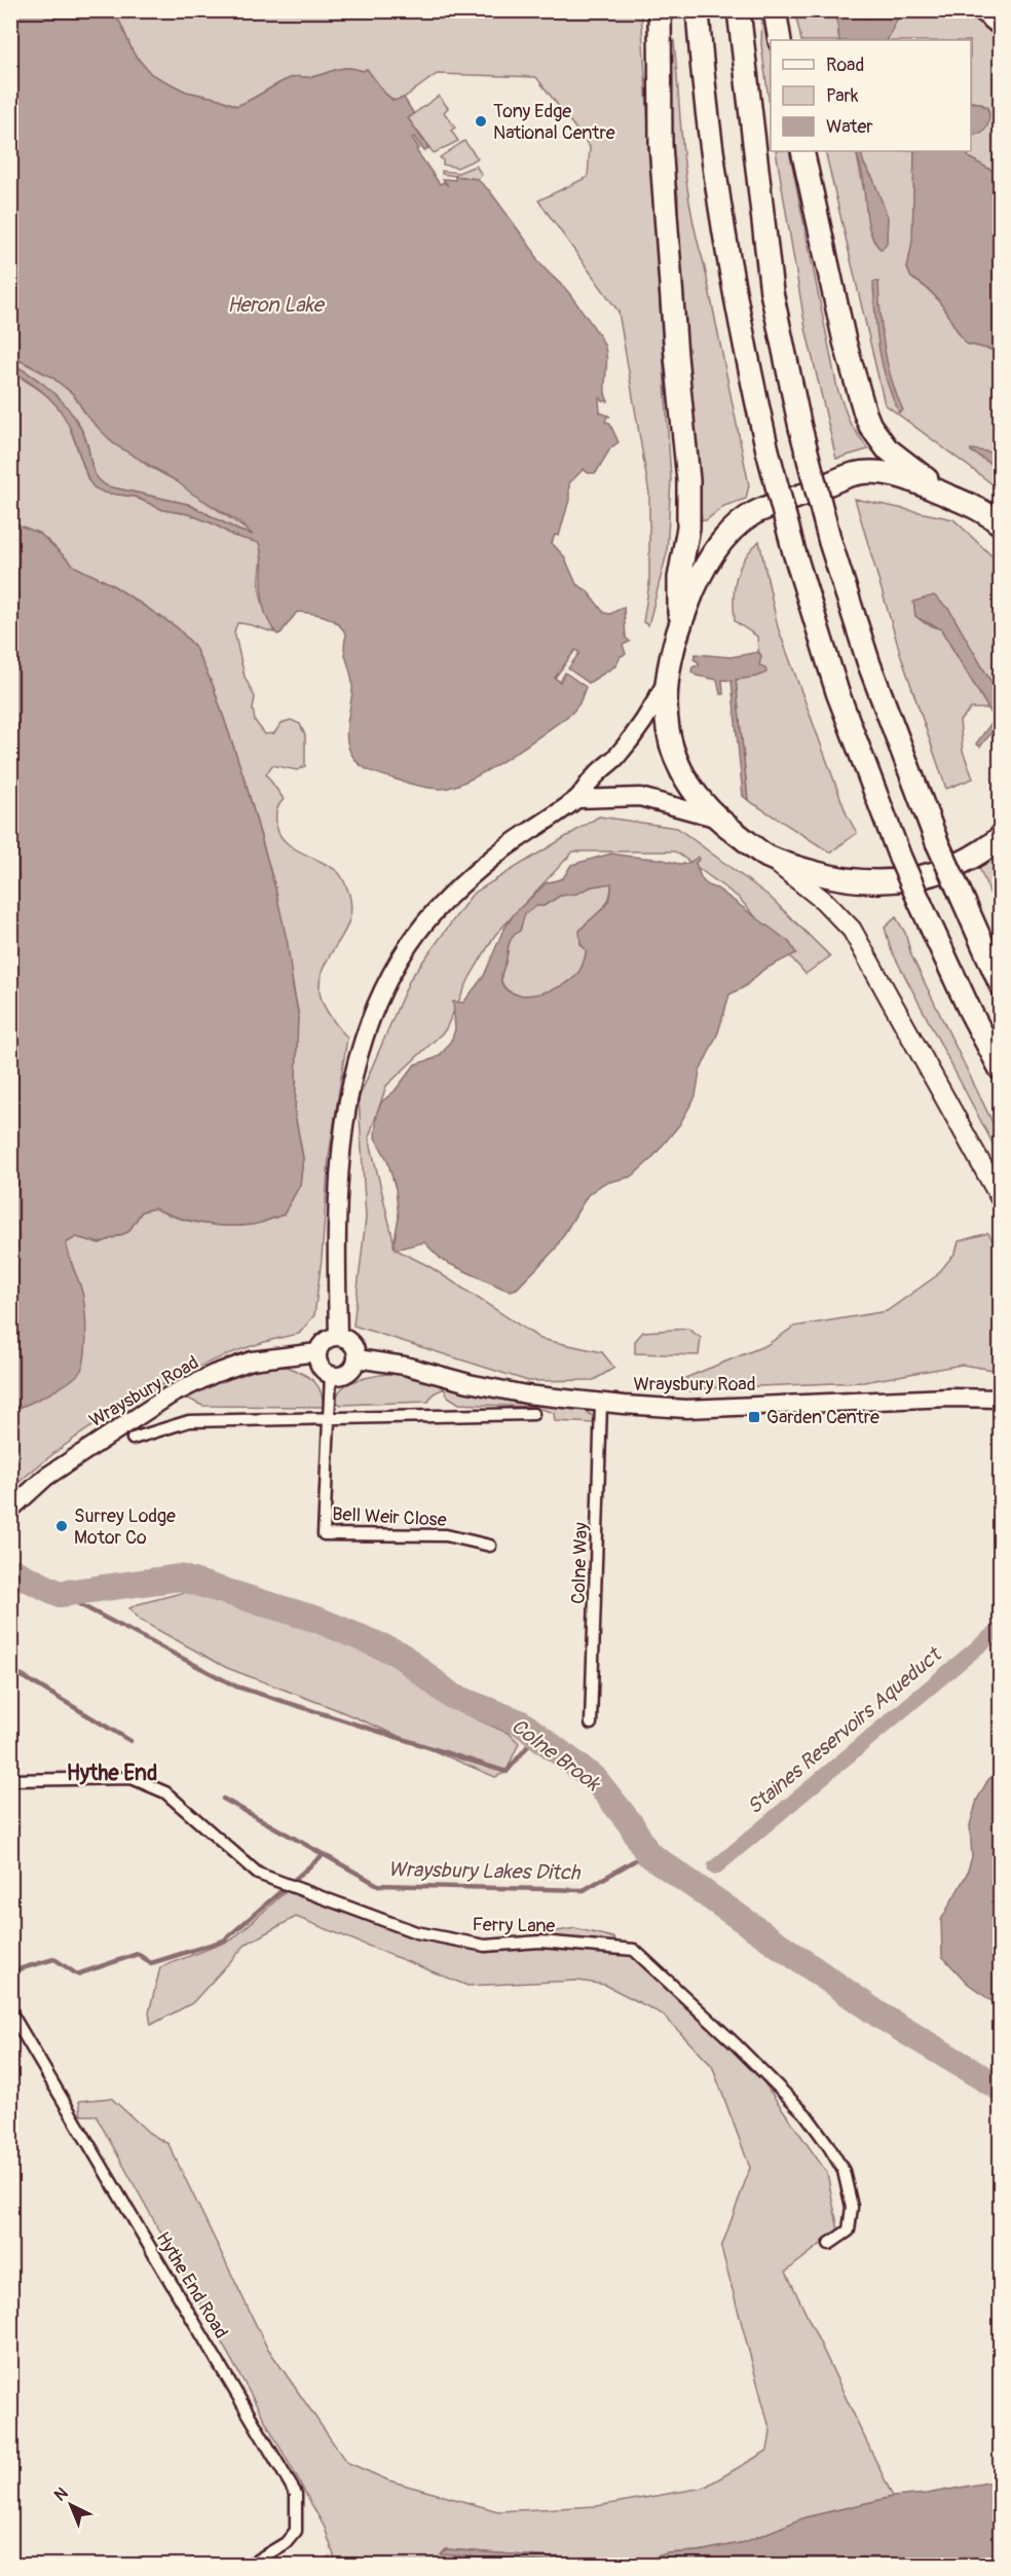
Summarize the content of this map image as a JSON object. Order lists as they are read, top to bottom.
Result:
{
  "streets": {
    "main road": ["Wraysbury Road"],
    "street": [
      "Bell Weir Close",
      "Colne Way",
      "Ferry Lane",
      "Hythe End Road"
    ]
  },
  "crossings": [
    ["Wraysbury Road", "Bell Weir Close"],
    ["Wraysbury Road", "Colne Way"]
  ],
  "districts": ["Hythe End"],
  "water": [
    "Heron Lake",
    "Staines Reservoirs Aqueduct",
    "Colne Brook",
    "Wraysbury Lakes Ditch"
  ],
  "places": {
    "other": ["Tony Edge National Centre", "Surrey Lodge Motor Co"],
    "transit": ["Garden Centre"]
  },
  "legend": ["Road", "Park", "Water"],
  "north": "top left"
}
